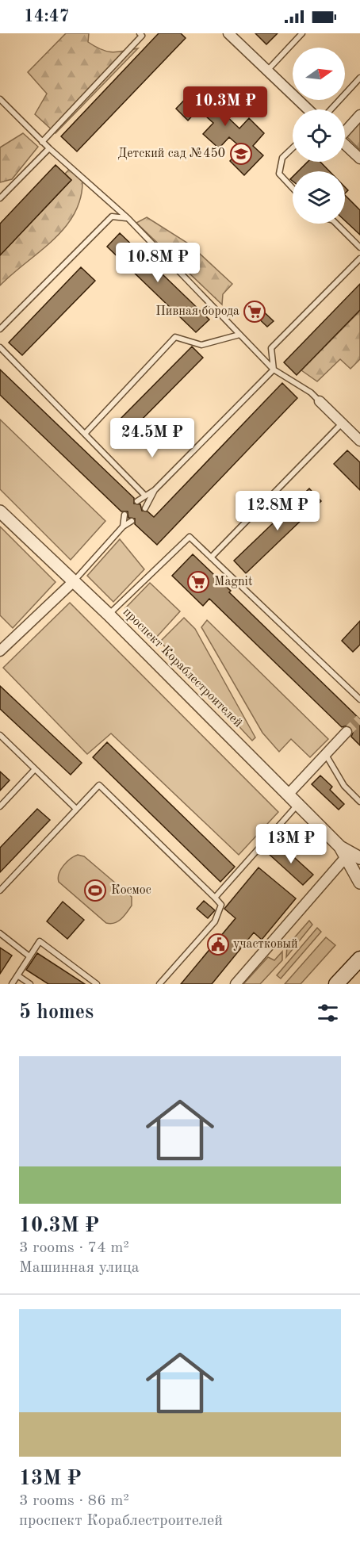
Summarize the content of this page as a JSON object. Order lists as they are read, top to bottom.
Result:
{
  "streets": {
    "street": ["проспект Кораблестроителей"]
  },
  "places": {
    "school or university": ["Детский сад №450"],
    "supermarket": ["Пивная борода", "Magnit"],
    "sports": ["Космос"],
    "public building": ["участковый"]
  },
  "north": "right",
  "page": {
    "status": "14:47",
    "price": [
      "10.3M ₽",
      "10.8M ₽",
      "24.5M ₽",
      "12.8M ₽",
      "13M ₽"
    ],
    "heading": "5 homes",
    "list": [
      {
        "name": "10.3M ₽",
        "note": "3 rooms · 74 m² · Машинная улица"
      },
      {
        "name": "13M ₽",
        "note": "3 rooms · 86 m² · проспект Кораблестроителей"
      }
    ]
  }
}
